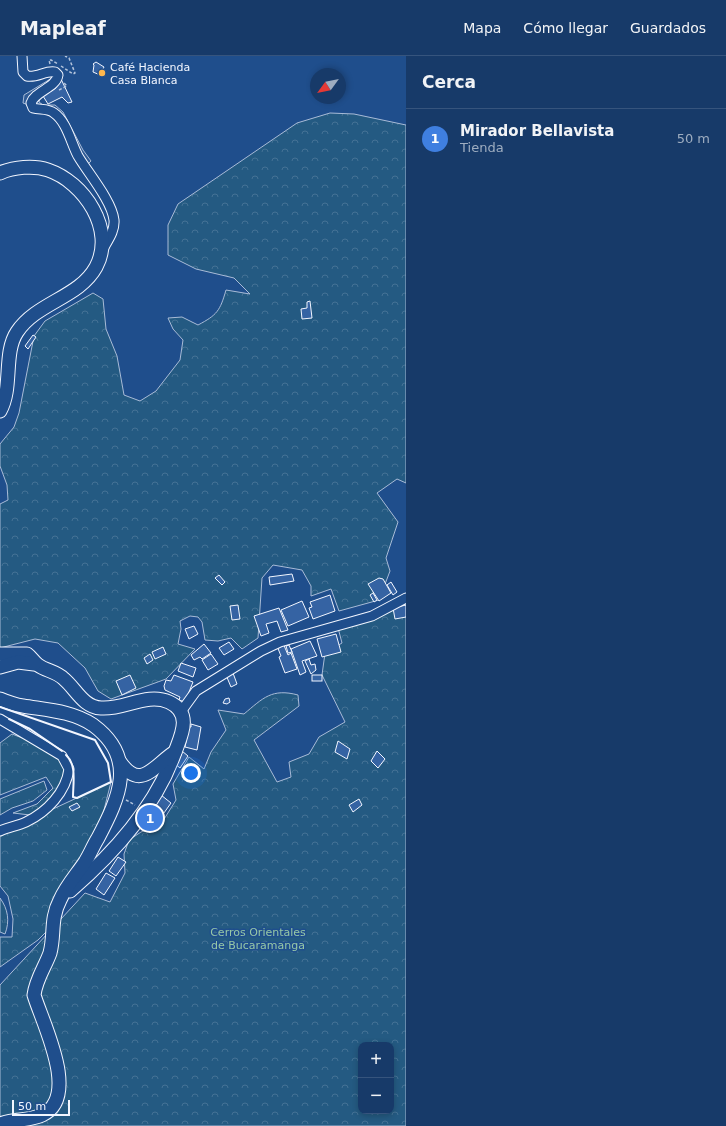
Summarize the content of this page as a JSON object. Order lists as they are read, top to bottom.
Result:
{
  "parks": ["Cerros Orientales de Bucaramanga"],
  "places": ["Café Hacienda Casa Blanca"],
  "scale_bar": "50 m",
  "north": "bottom left",
  "page": {
    "header": "Mapleaf",
    "nav": ["Mapa", "Cómo llegar", "Guardados"],
    "heading": "Cerca",
    "list": [
      {
        "mark": "1",
        "name": "Mirador Bellavista",
        "note": "Tienda",
        "value": "50 m"
      }
    ],
    "pins": "1",
    "map_buttons": ["+", "−"],
    "scale": "50 m"
  }
}
